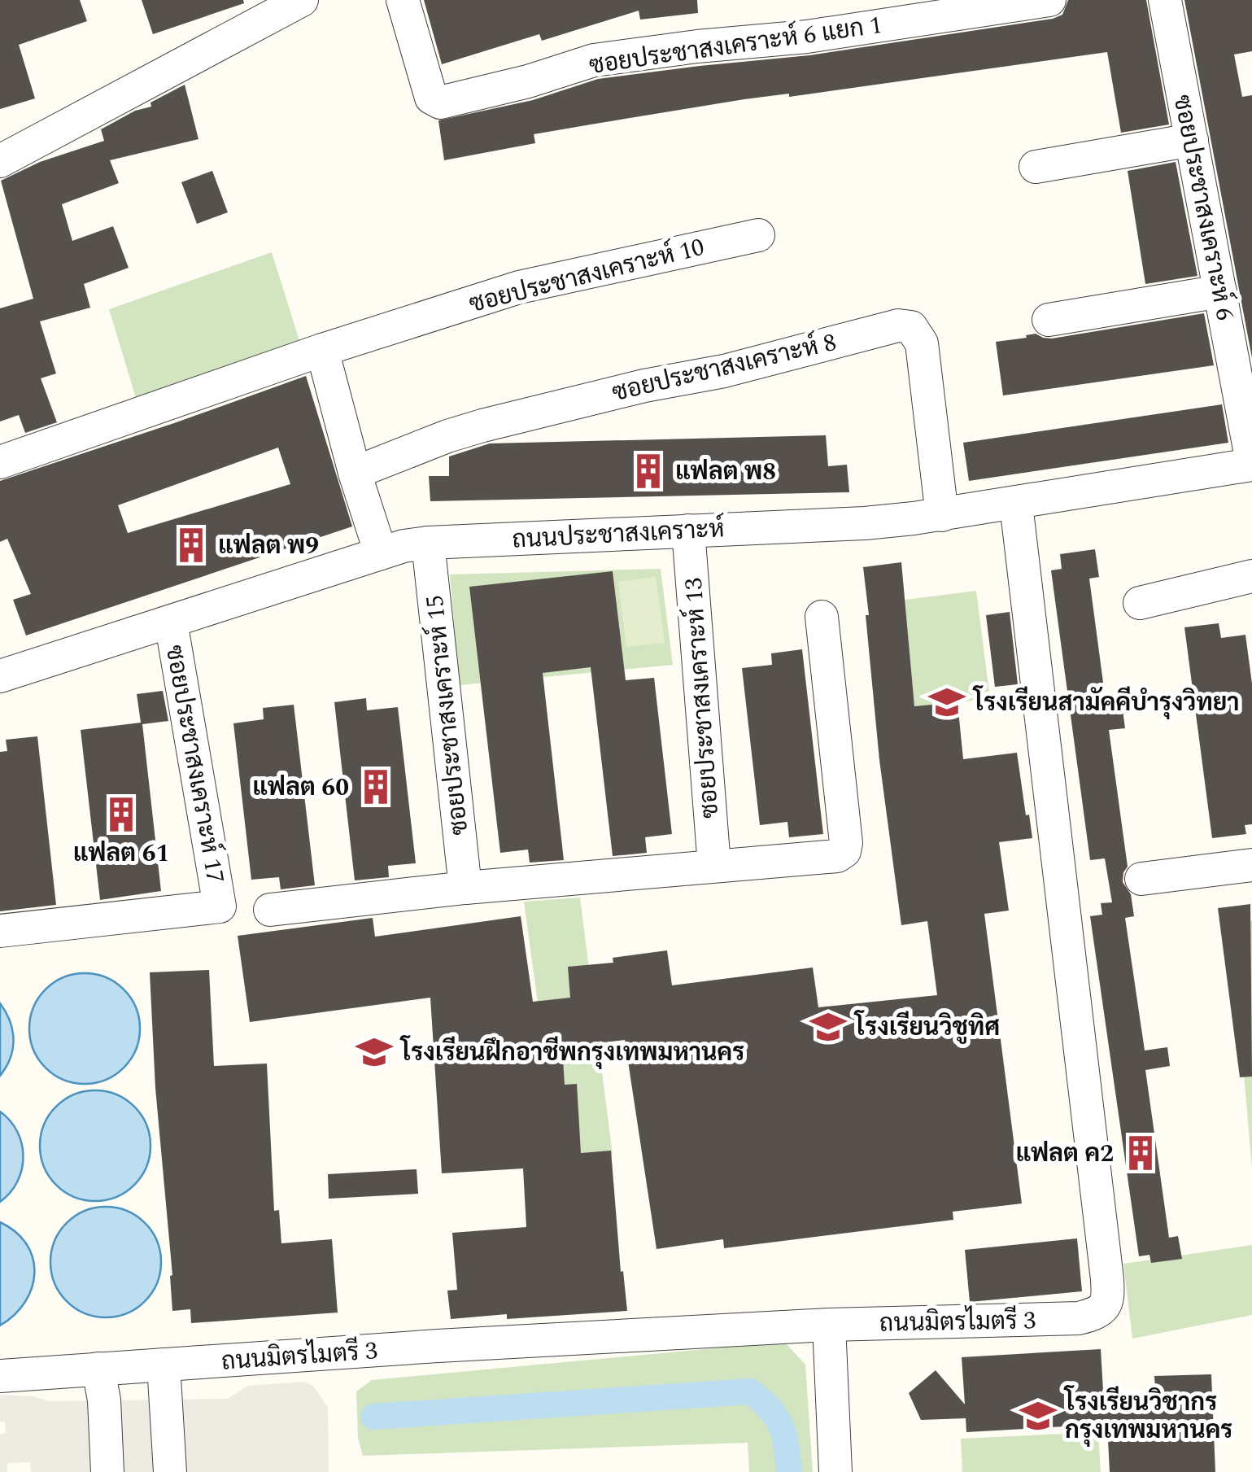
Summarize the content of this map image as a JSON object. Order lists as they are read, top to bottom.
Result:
{
  "streets": {
    "street": [
      "ซอยประชาสงเคราะห์ 6 แยก 1",
      "ซอยประชาสงเคราะห์ 6",
      "ซอยประชาสงเคราะห์ 10",
      "ซอยประชาสงเคราะห์ 8",
      "ถนนประชาสงเคราะห์",
      "ซอยประชาสงเคราะห์ 13",
      "ซอยประชาสงเคราะห์ 15",
      "ซอยประชาสงเคราะห์ 17",
      "ถนนมิตรไมตรี 3"
    ]
  },
  "crossings": [
    ["ซอยประชาสงเคราะห์ 6", "ถนนประชาสงเคราะห์"],
    ["ซอยประชาสงเคราะห์ 8", "ถนนประชาสงเคราะห์"],
    ["ถนนประชาสงเคราะห์", "ซอยประชาสงเคราะห์ 13"],
    ["ถนนประชาสงเคราะห์", "ซอยประชาสงเคราะห์ 15"],
    ["ถนนประชาสงเคราะห์", "ซอยประชาสงเคราะห์ 17"],
    ["ถนนประชาสงเคราะห์", "ถนนมิตรไมตรี 3"]
  ],
  "places": {
    "building": [
      "แฟลต พ8",
      "แฟลต พ9",
      "แฟลต 60",
      "แฟลต 61",
      "แฟลต ค2"
    ],
    "school or university": [
      "โรงเรียนสามัคคีบํารุงวิทยา",
      "โรงเรียนวิชูทิศ",
      "โรงเรียนฝึกอาชีพกรุงเทพมหานคร",
      "โรงเรียนวิชากร กรุงเทพมหานคร"
    ]
  }
}
